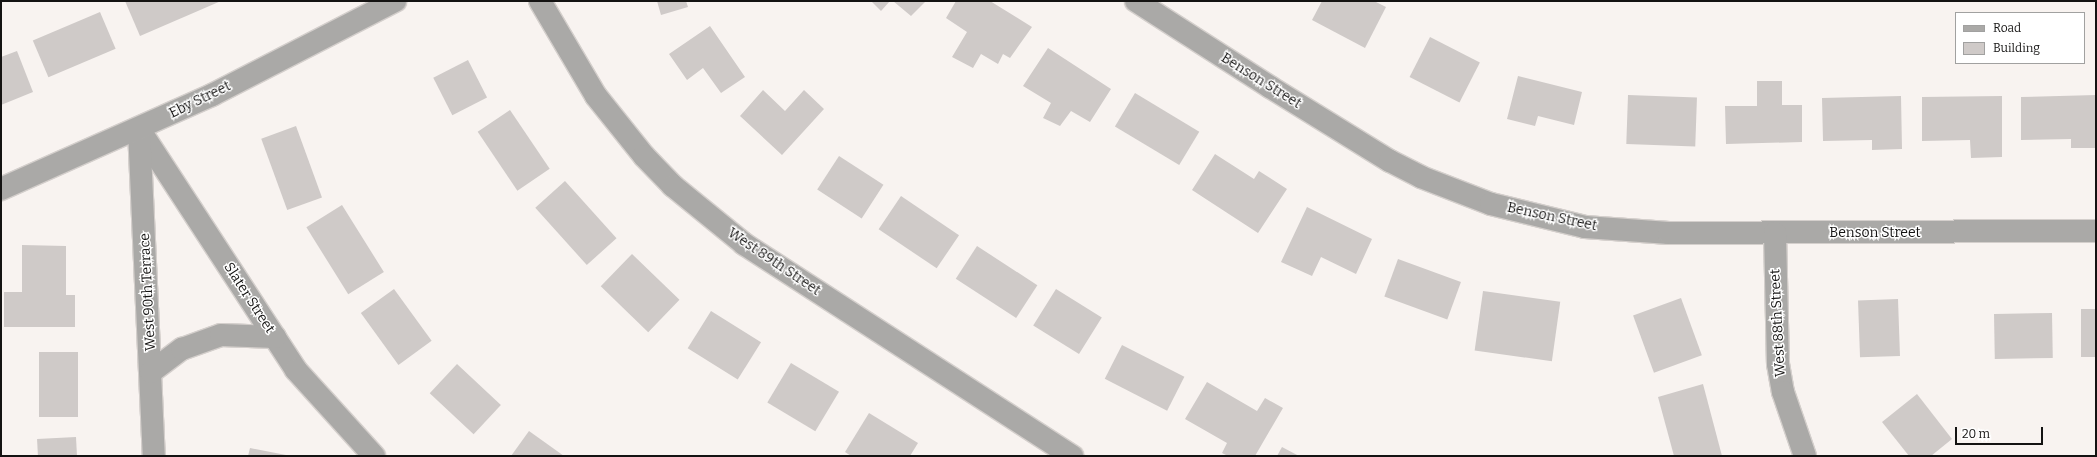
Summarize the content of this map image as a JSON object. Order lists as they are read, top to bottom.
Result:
{
  "streets": {
    "street": [
      "Benson Street",
      "Eby Street",
      "West 89th Street",
      "West 90th Terrace",
      "Slater Street",
      "West 88th Street"
    ]
  },
  "crossings": [
    ["Benson Street", "West 88th Street"],
    ["Eby Street", "West 90th Terrace"],
    ["Eby Street", "Slater Street"],
    ["West 90th Terrace", "Slater Street"]
  ],
  "legend": ["Road", "Building"],
  "scale_bar": "20 m"
}
